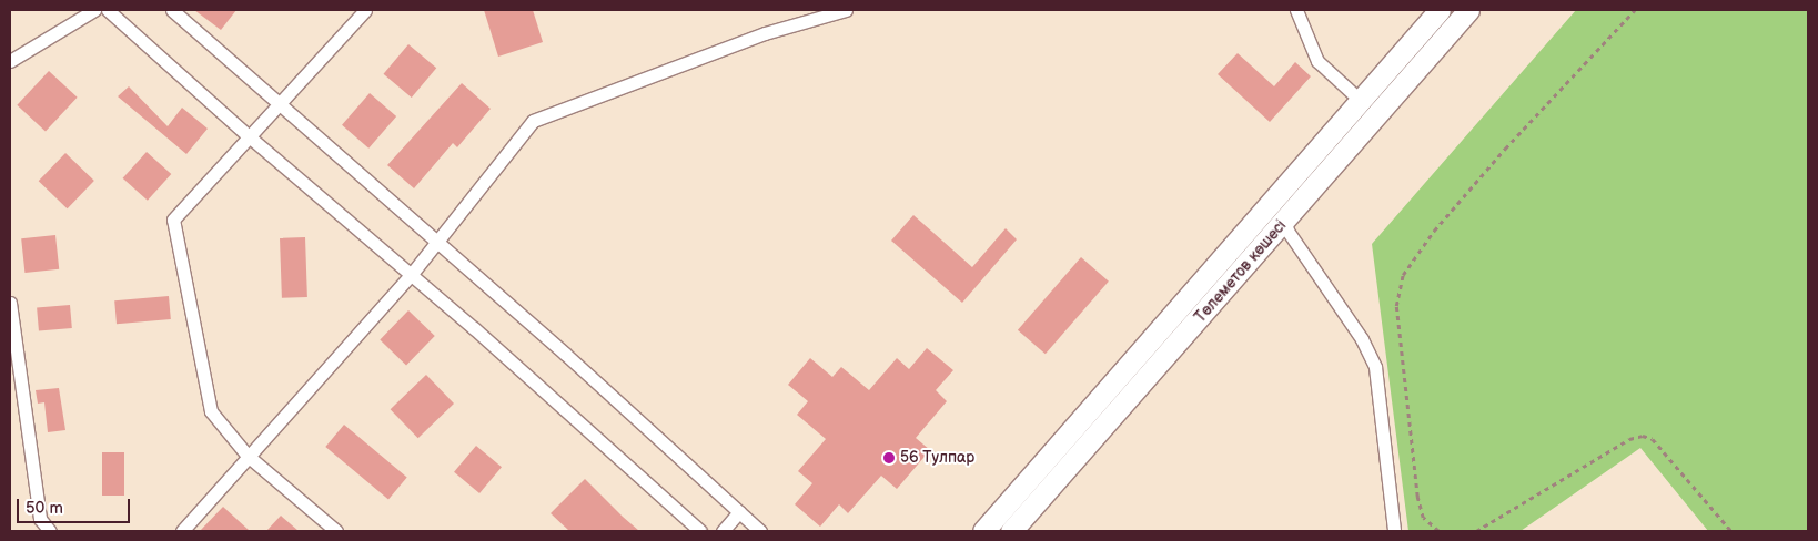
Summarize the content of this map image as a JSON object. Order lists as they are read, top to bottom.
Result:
{
  "streets": {
    "main road": ["Төлеметов көшесі"]
  },
  "places": ["56 Тулпар"],
  "scale_bar": "50 m"
}
